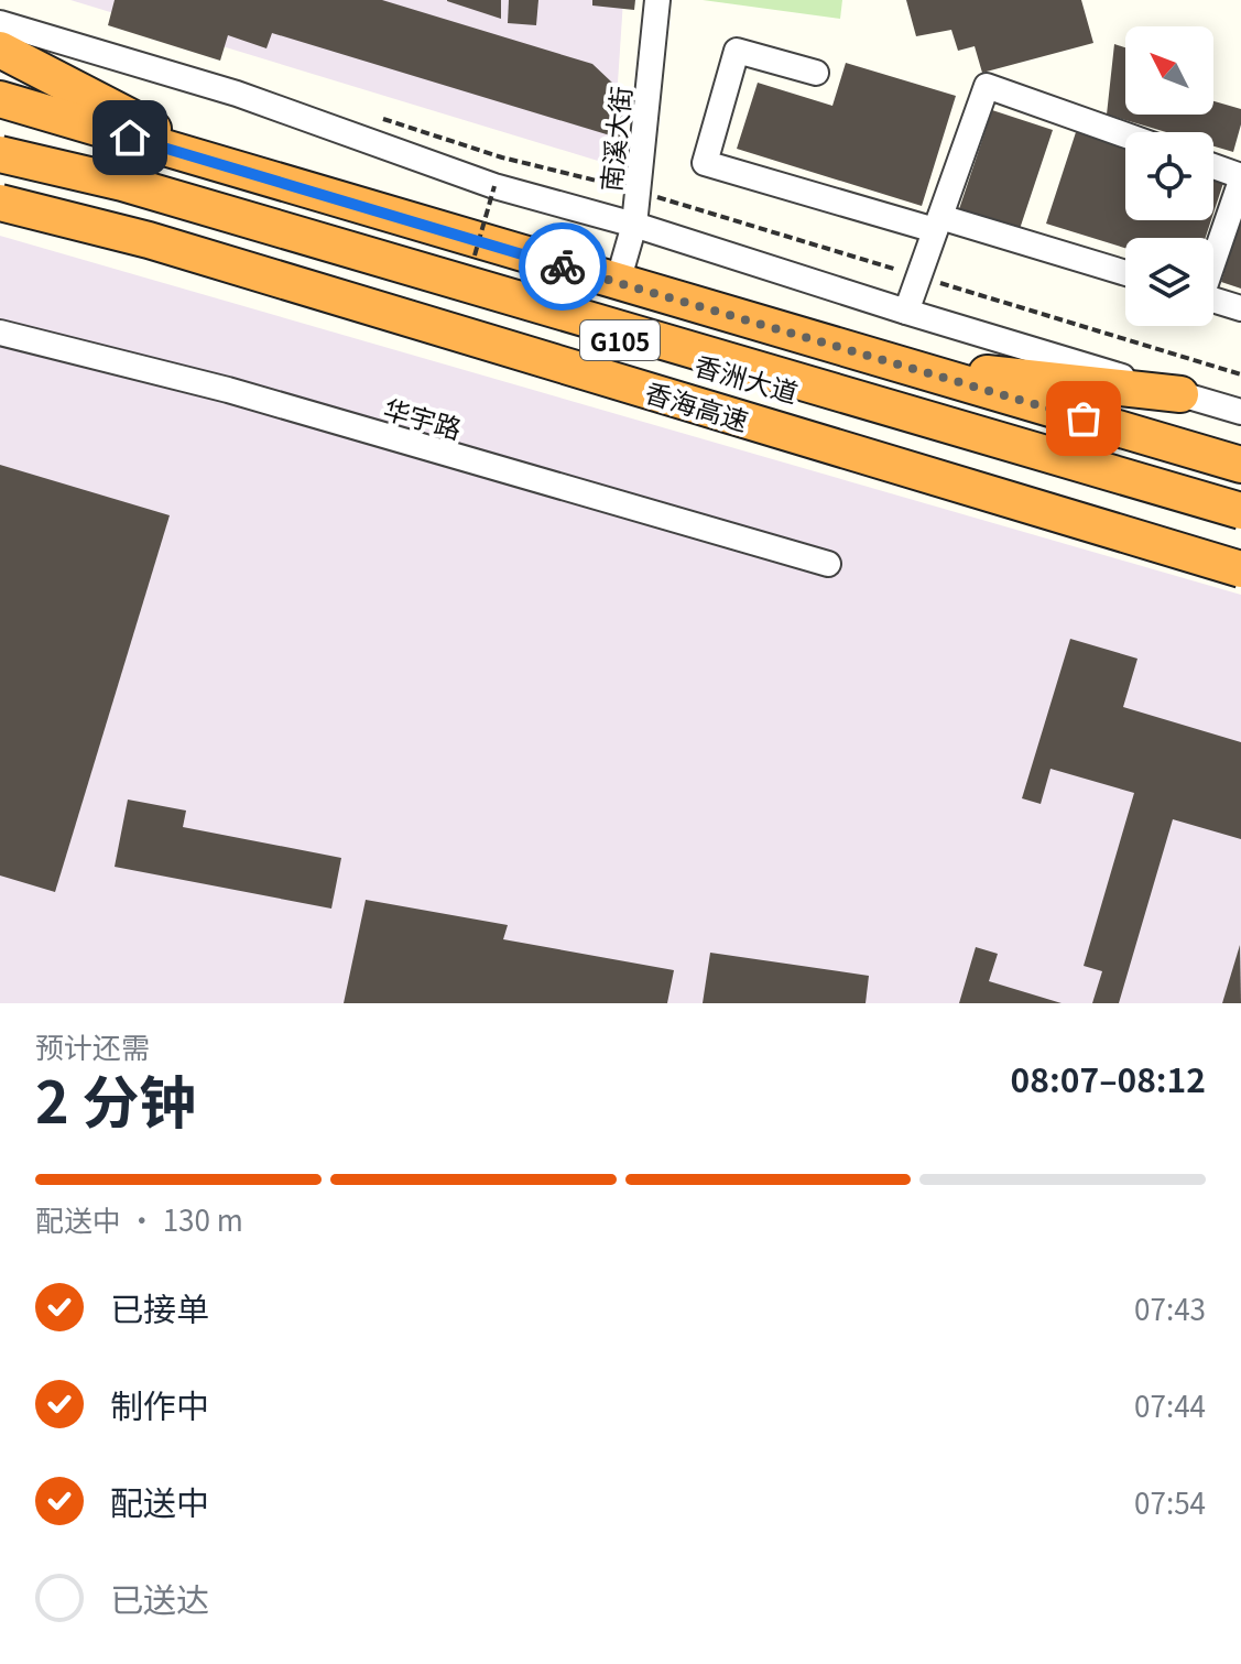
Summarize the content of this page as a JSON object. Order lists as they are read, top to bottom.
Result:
{
  "streets": {
    "highway": ["G105", "香洲大道", "香海高速"],
    "street": ["南溪大街", "华宇路"]
  },
  "crossings": [
    ["南溪大街", "香洲大道"],
    ["香洲大道", "香海高速"]
  ],
  "north": "top left",
  "page": {
    "heading": ["2 分钟", "预计还需", "08:07–08:12"],
    "bar": "配送中 · 130 m",
    "list": [
      ["已接单", "07:43"],
      ["制作中", "07:44"],
      ["配送中", "07:54"],
      "已送达"
    ]
  }
}
